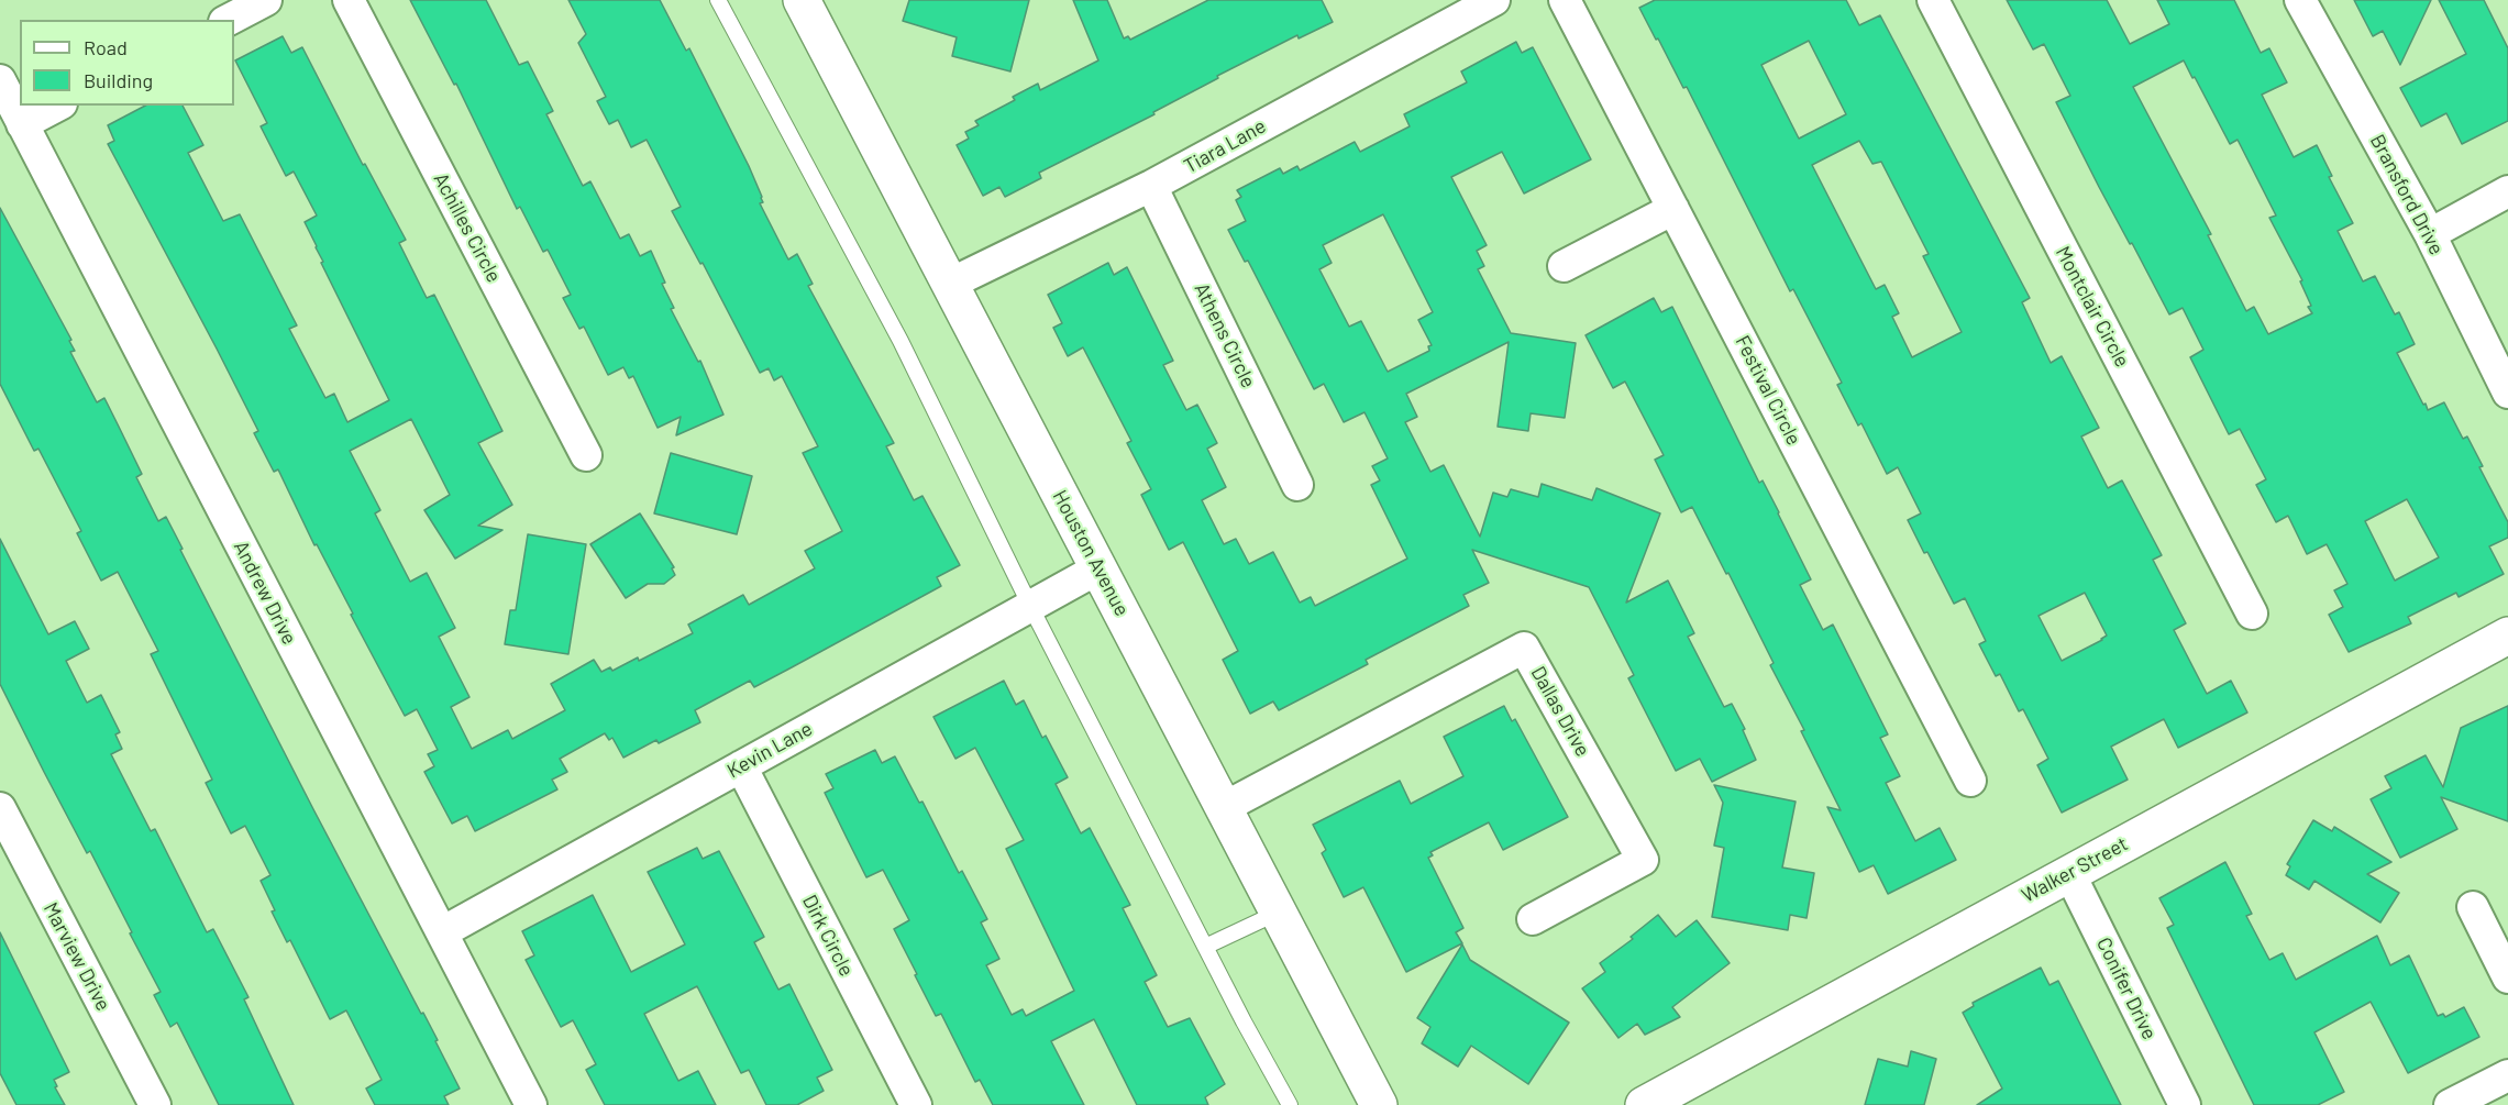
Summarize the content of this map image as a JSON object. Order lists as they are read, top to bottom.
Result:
{
  "streets": {
    "street": [
      "Tiara Lane",
      "Bransford Drive",
      "Achilles Circle",
      "Montclair Circle",
      "Athens Circle",
      "Festival Circle",
      "Houston Avenue",
      "Andrew Drive",
      "Dallas Drive",
      "Kevin Lane",
      "Walker Street",
      "Dirk Circle",
      "Marview Drive",
      "Conifer Drive"
    ]
  },
  "crossings": [
    ["Tiara Lane", "Athens Circle"],
    ["Tiara Lane", "Houston Avenue"],
    ["Houston Avenue", "Dallas Drive"],
    ["Houston Avenue", "Kevin Lane"],
    ["Andrew Drive", "Kevin Lane"],
    ["Kevin Lane", "Dirk Circle"],
    ["Walker Street", "Conifer Drive"]
  ],
  "legend": ["Road", "Building"]
}
